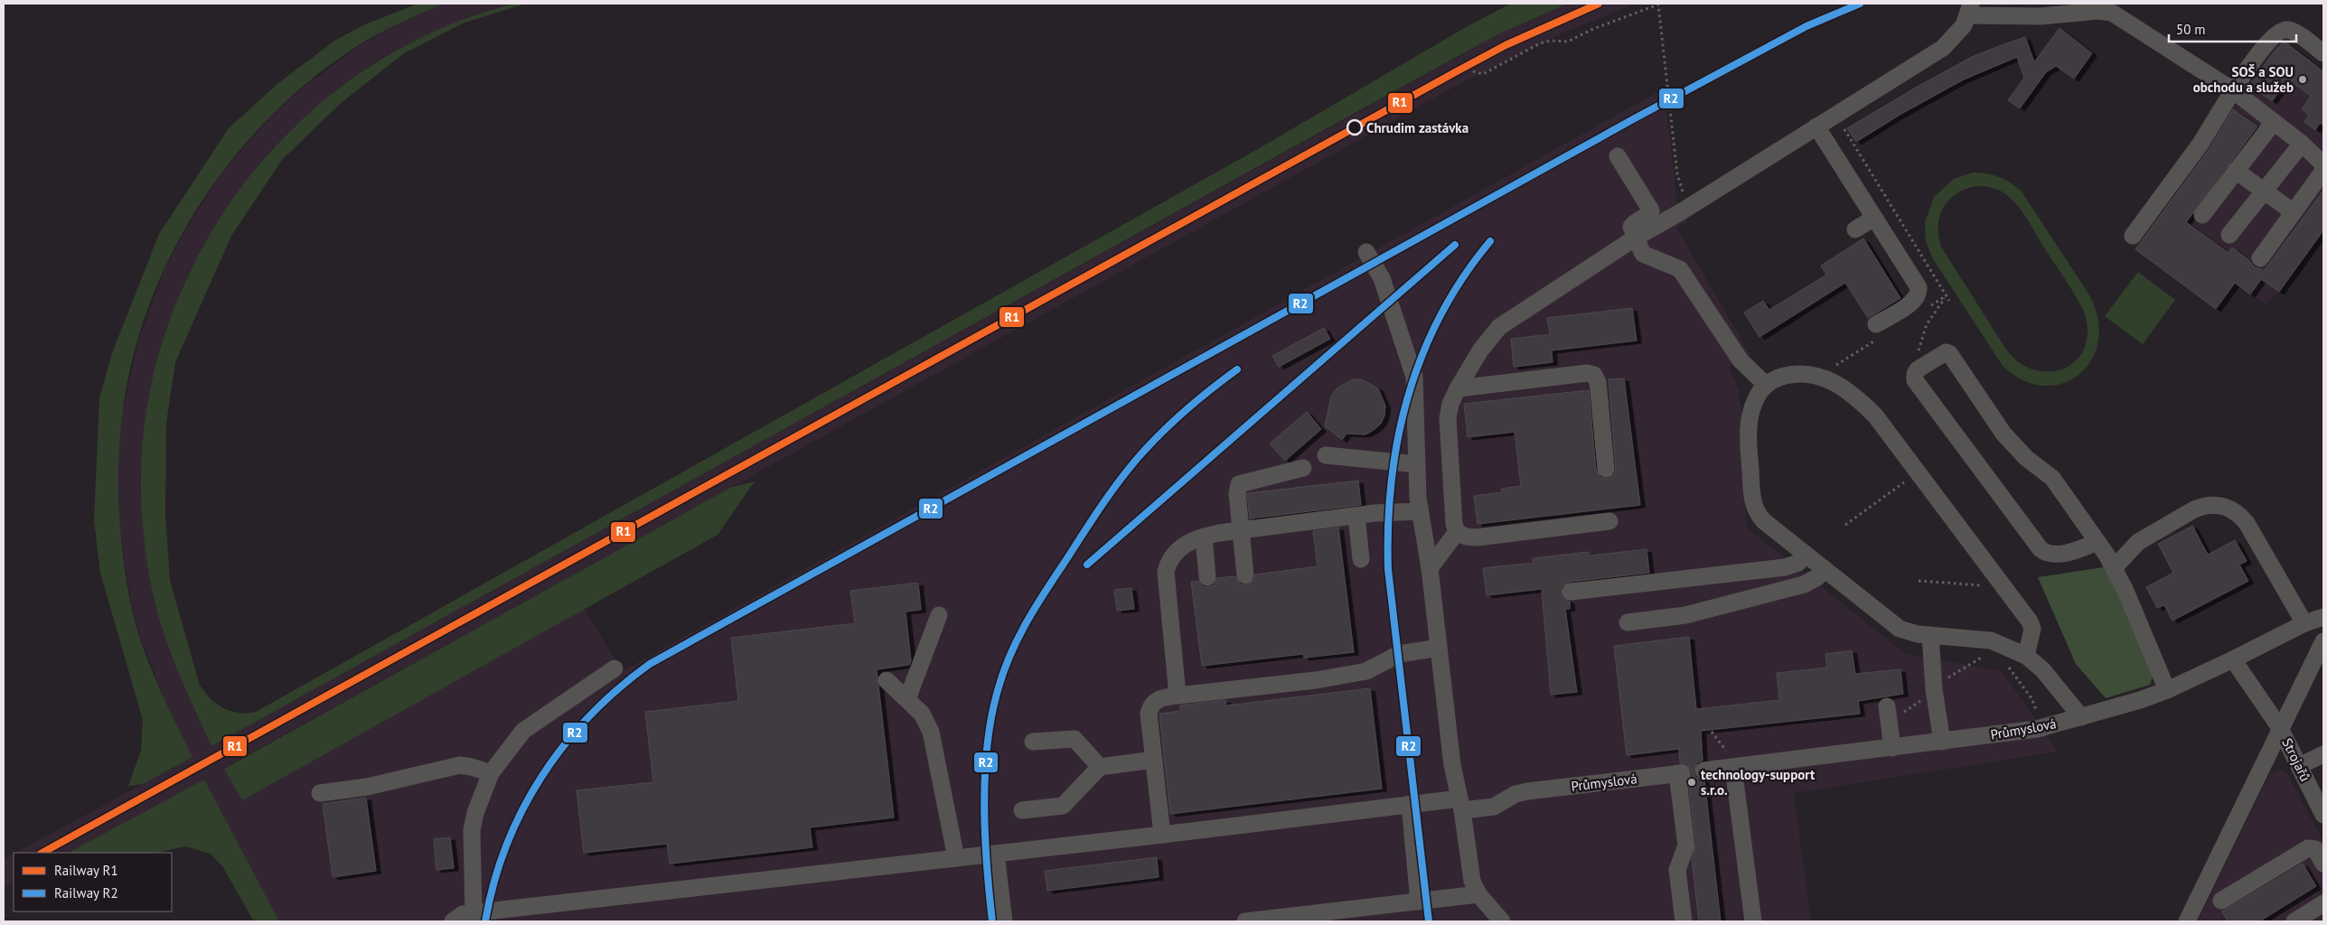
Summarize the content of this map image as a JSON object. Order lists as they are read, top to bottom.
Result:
{
  "streets": {
    "street": ["Průmyslová", "Strojařů"]
  },
  "crossings": [
    ["Průmyslová", "Strojařů"]
  ],
  "places": ["SOŠ a SOU obchodu a služeb", "Chrudim zastávka", "technology-support s.r.o."],
  "lines": ["rail line R1", "rail line R2"],
  "legend": ["Railway R1", "Railway R2"],
  "scale_bar": "50 m"
}
